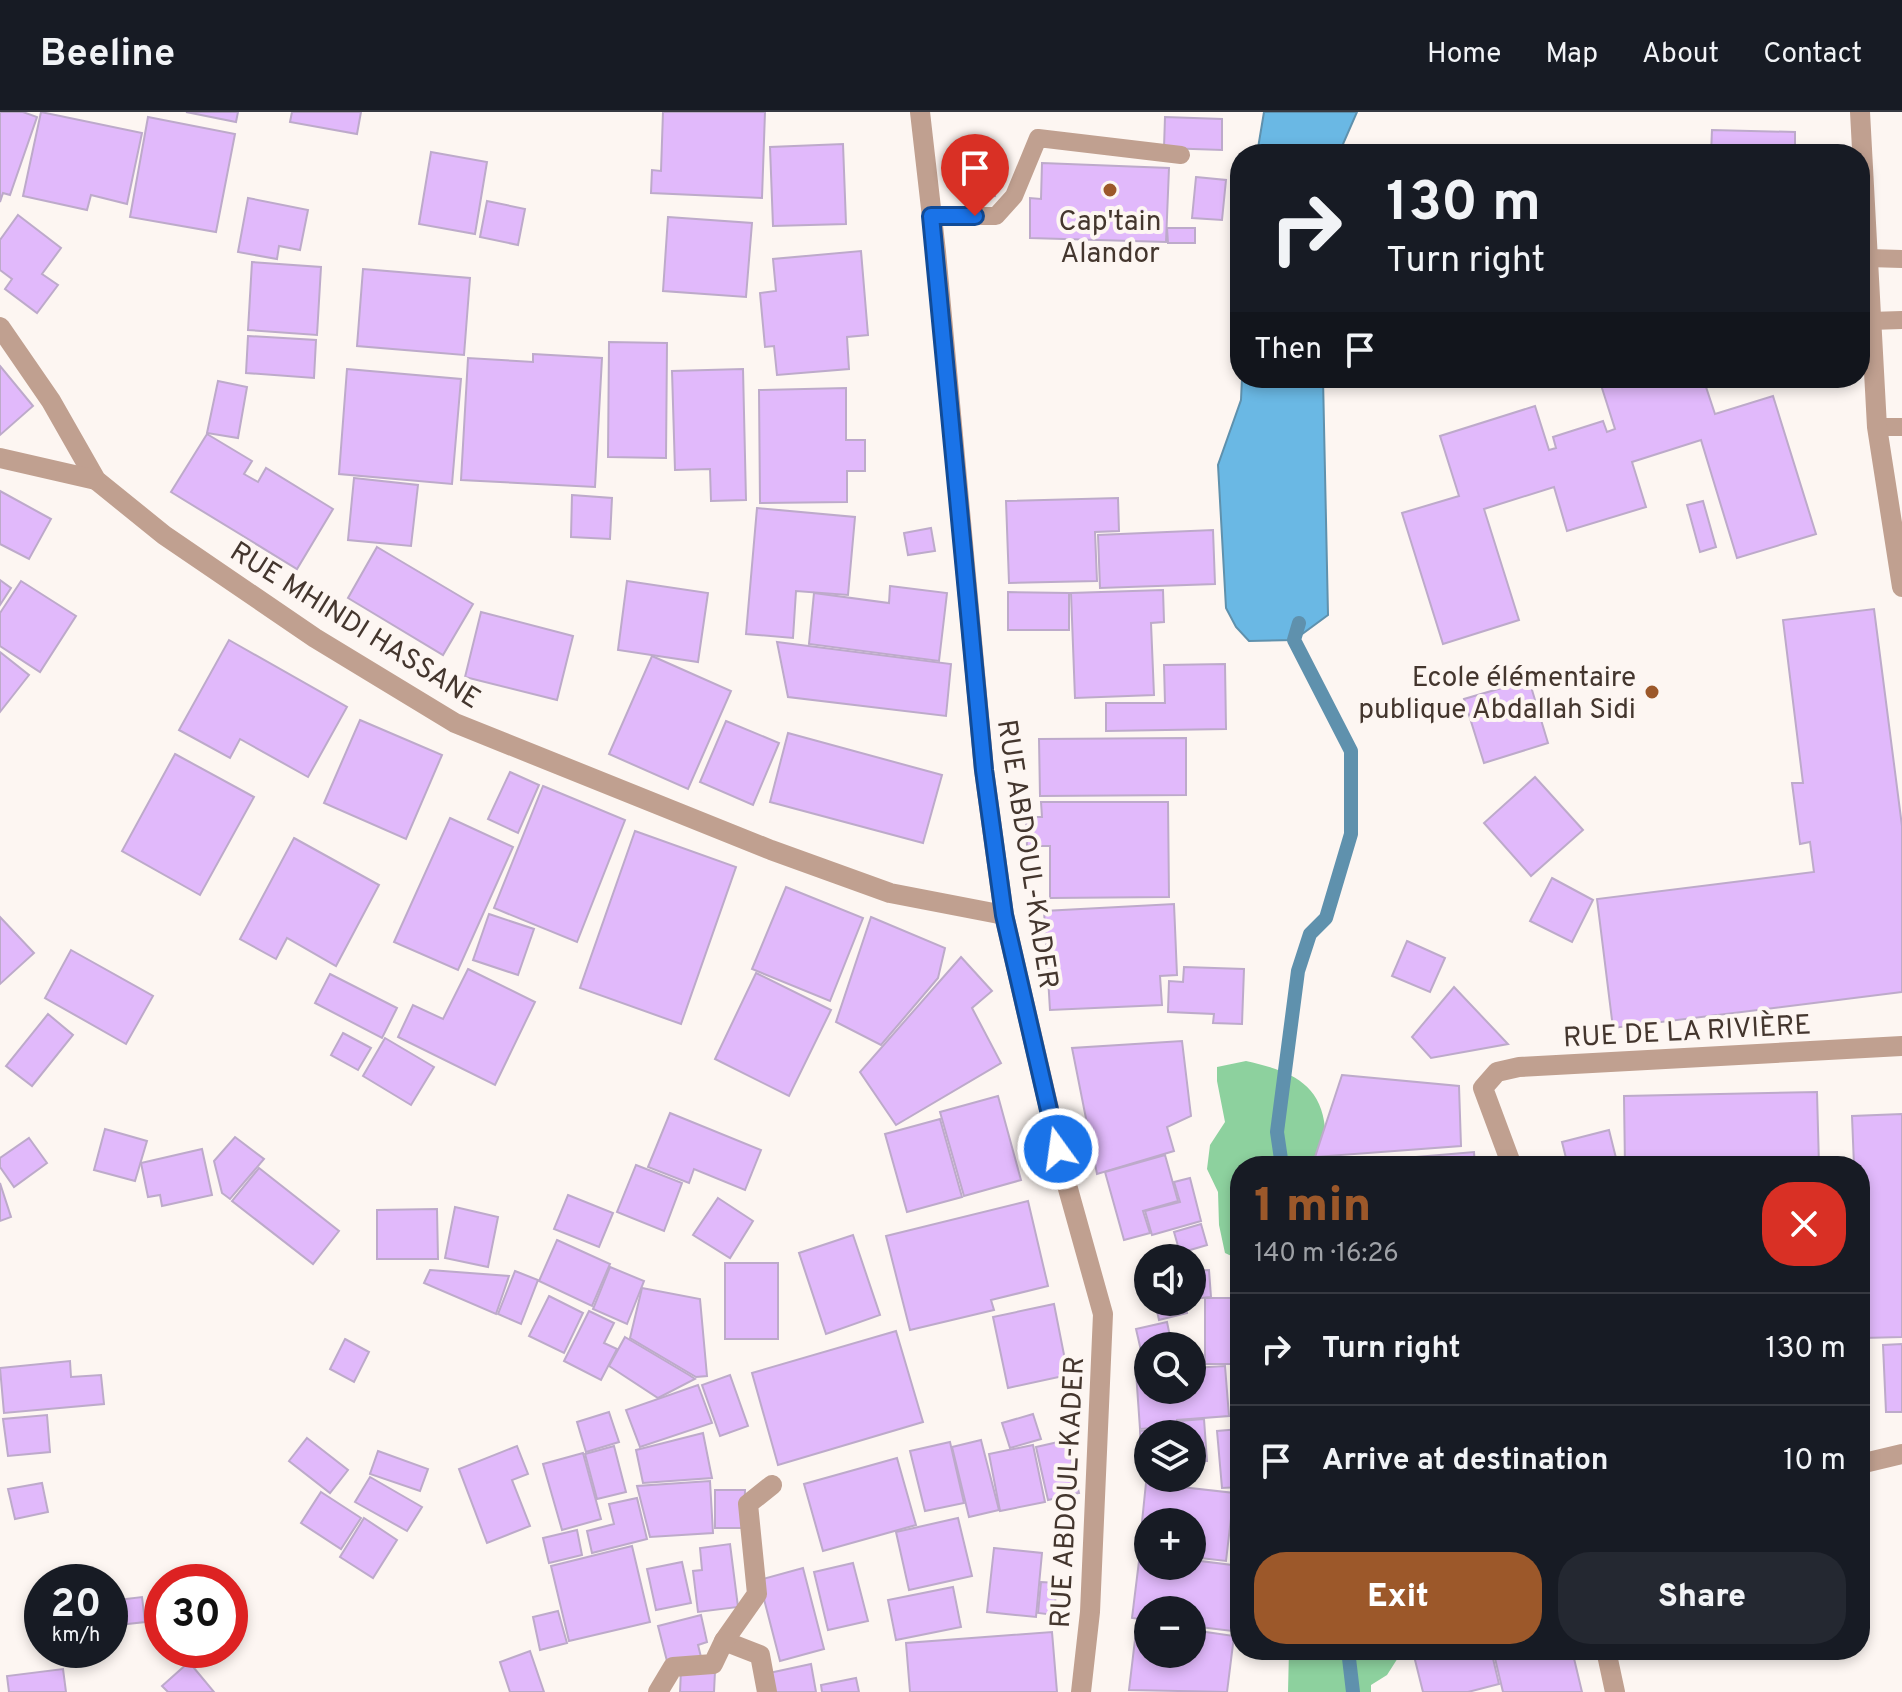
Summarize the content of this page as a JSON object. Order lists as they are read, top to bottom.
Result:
{
  "streets": {
    "street": ["RUE MHINDI HASSANE", "RUE ABDOUL-KADER", "RUE DE LA RIVIÈRE"]
  },
  "crossings": [
    ["RUE MHINDI HASSANE", "RUE ABDOUL-KADER"]
  ],
  "places": ["Cap'tain Alandor", "Ecole élémentaire publique Abdallah Sidi"],
  "page": {
    "header": "Beeline",
    "nav": [
      "Home",
      "Map",
      "About",
      "Contact"
    ],
    "turn": ["130 m", "Turn right"],
    "then": "Then",
    "heading": ["1 min", "140 m · 16:26"],
    "map_buttons": ["+", "−"],
    "list": [
      {
        "name": "Turn right",
        "value": "130 m"
      },
      {
        "name": "Arrive at destination",
        "value": "10 m"
      }
    ],
    "buttons": ["Exit", "Share"],
    "speed": "20 km/h",
    "limit": "30"
  }
}
